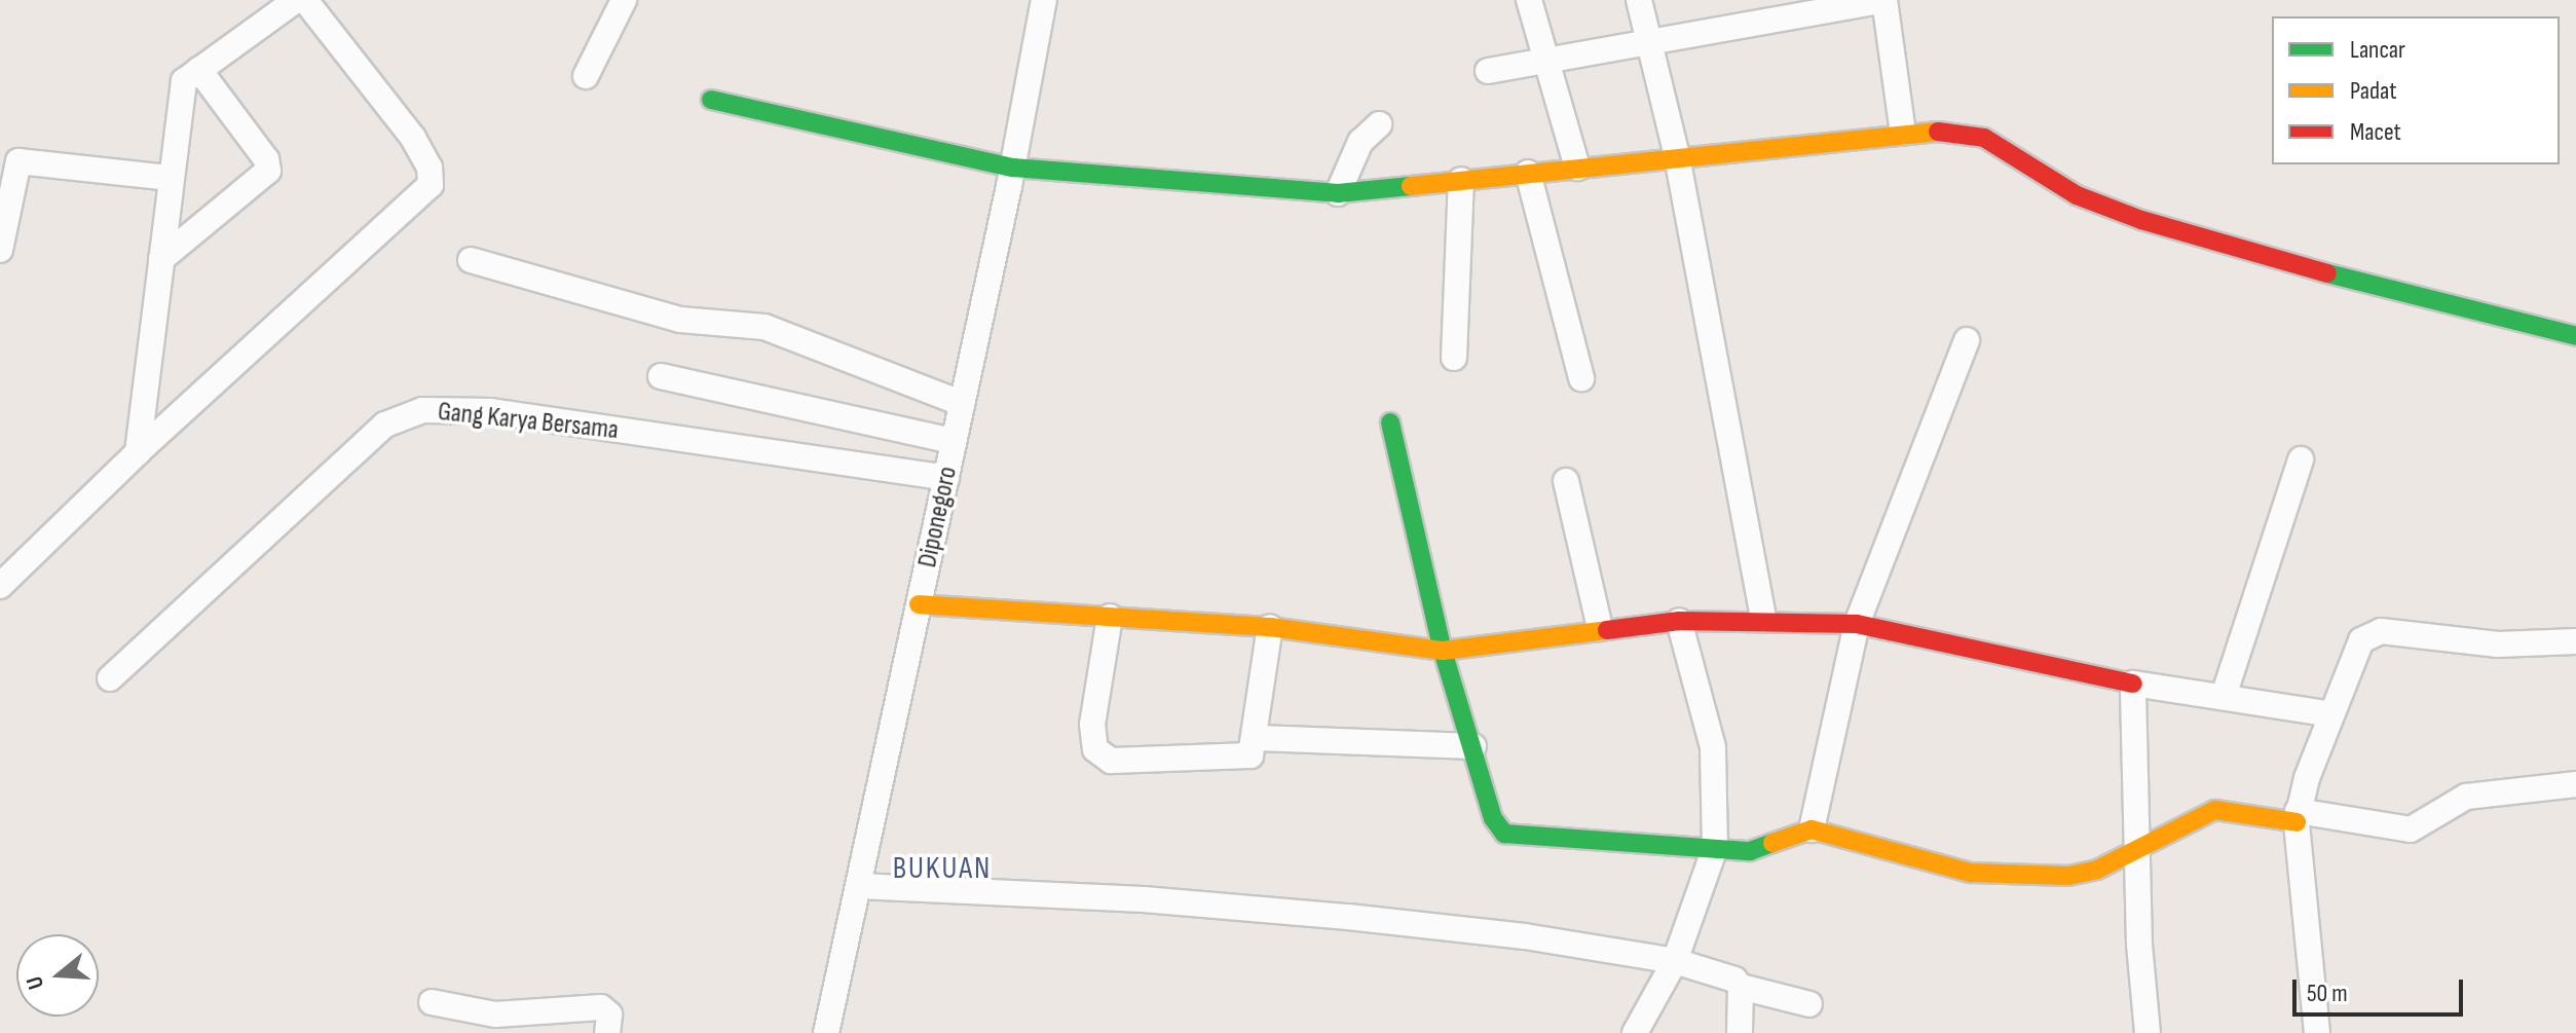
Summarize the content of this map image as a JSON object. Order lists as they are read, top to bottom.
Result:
{
  "streets": {
    "street": ["Gang Karya Bersama", "Diponegoro"]
  },
  "crossings": [
    ["Gang Karya Bersama", "Diponegoro"]
  ],
  "districts": ["BUKUAN"],
  "legend": ["Lancar", "Padat", "Macet"],
  "scale_bar": "50 m",
  "north": "left"
}
